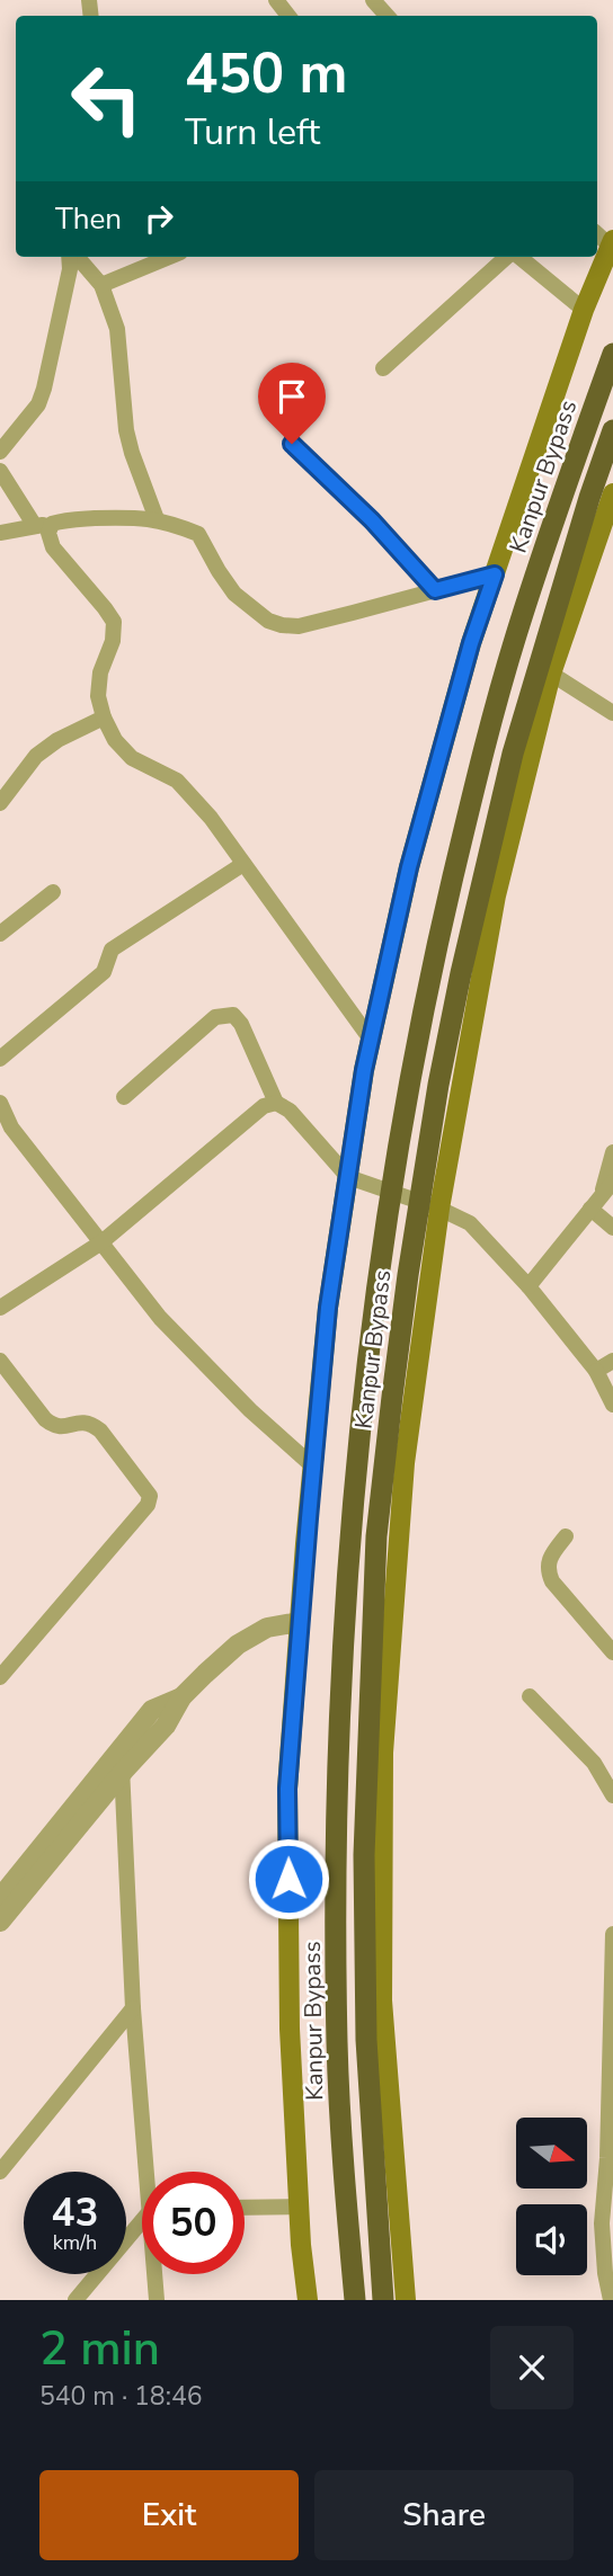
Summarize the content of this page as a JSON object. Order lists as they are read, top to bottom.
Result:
{
  "streets": {
    "highway": ["Kanpur Bypass"]
  },
  "north": "right",
  "page": {
    "turn": ["450 m", "Turn left"],
    "then": "Then",
    "speed": "43 km/h",
    "limit": "50",
    "heading": ["2 min", "540 m · 18:46"],
    "buttons": ["Exit", "Share"]
  }
}
